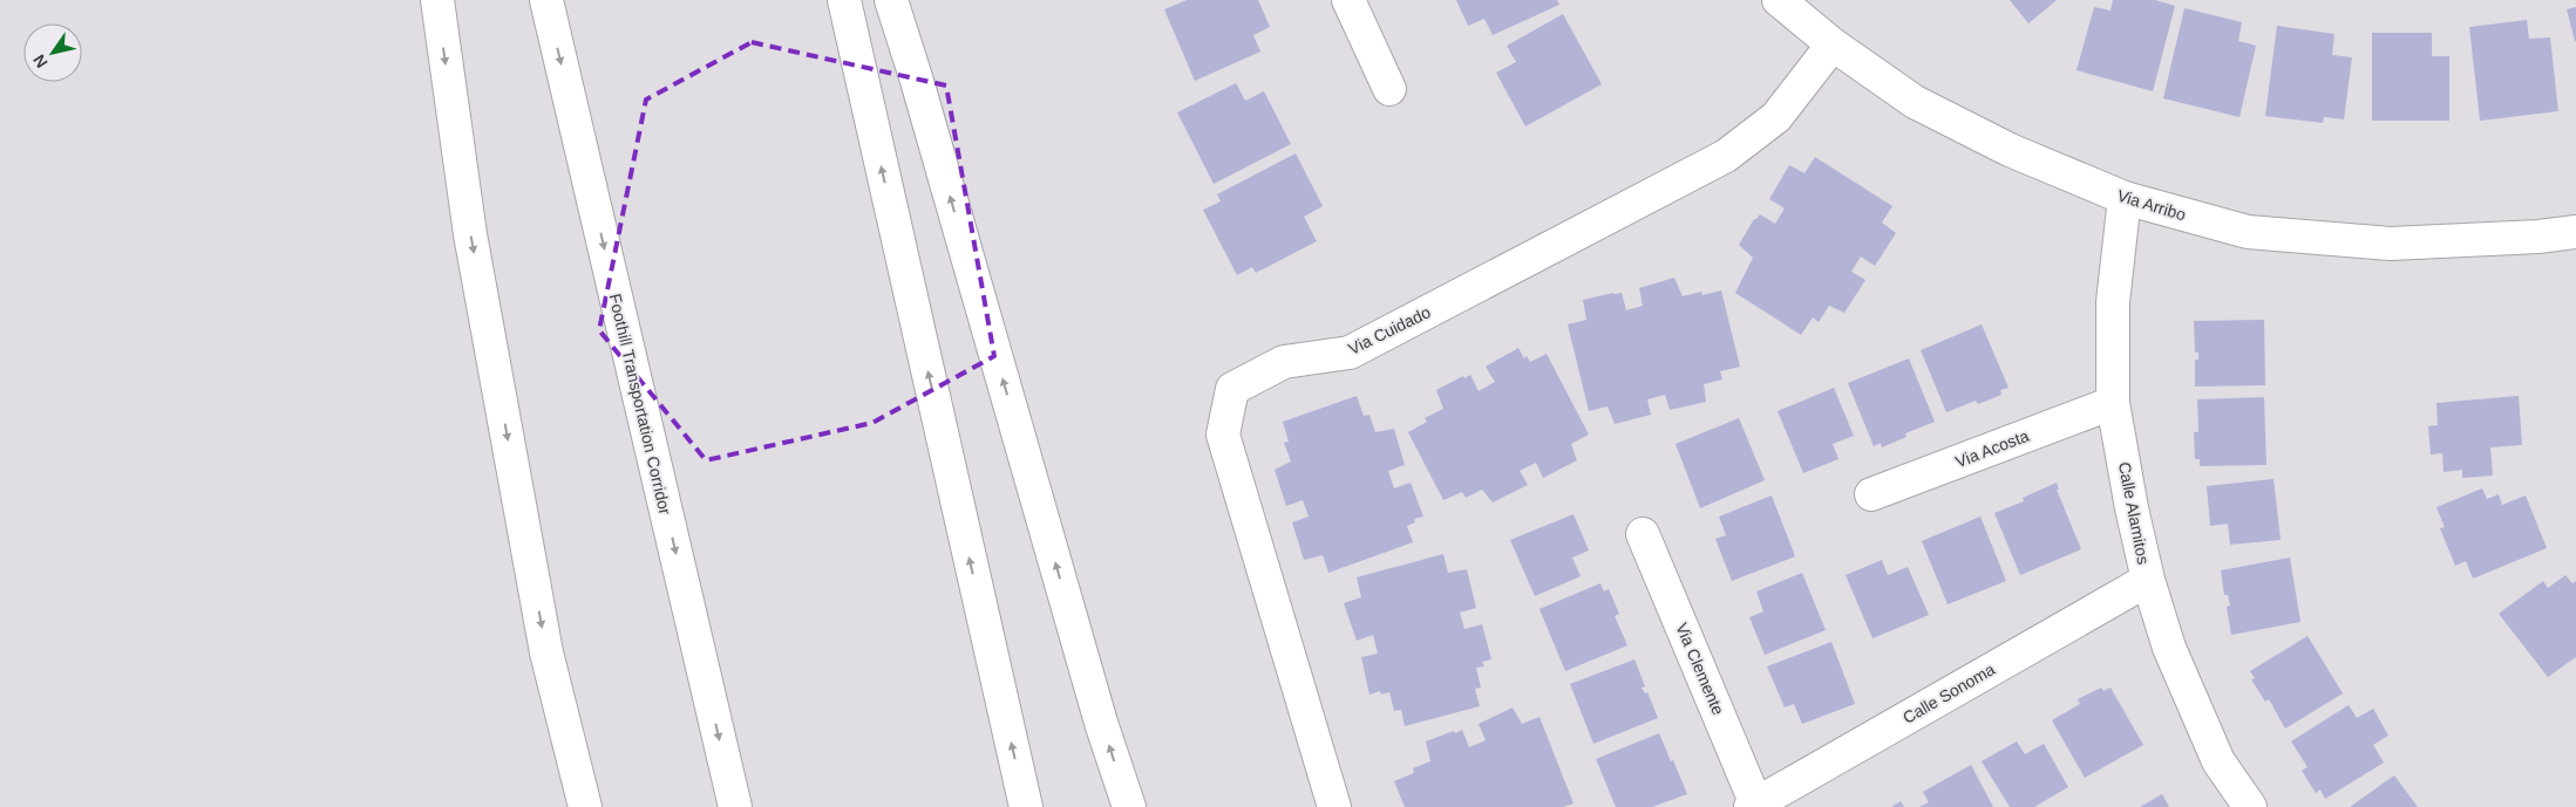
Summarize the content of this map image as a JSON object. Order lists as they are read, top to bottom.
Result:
{
  "streets": {
    "main road": [
      "Via Arribo",
      "Via Cuidado",
      "Foothill Transportation Corridor",
      "Via Acosta",
      "Calle Alamitos",
      "Via Clemente",
      "Calle Sonoma"
    ]
  },
  "crossings": [
    ["Via Arribo", "Via Cuidado"],
    ["Via Arribo", "Calle Alamitos"],
    ["Via Acosta", "Calle Alamitos"],
    ["Calle Alamitos", "Calle Sonoma"],
    ["Via Clemente", "Calle Sonoma"]
  ],
  "north": "bottom left"
}
